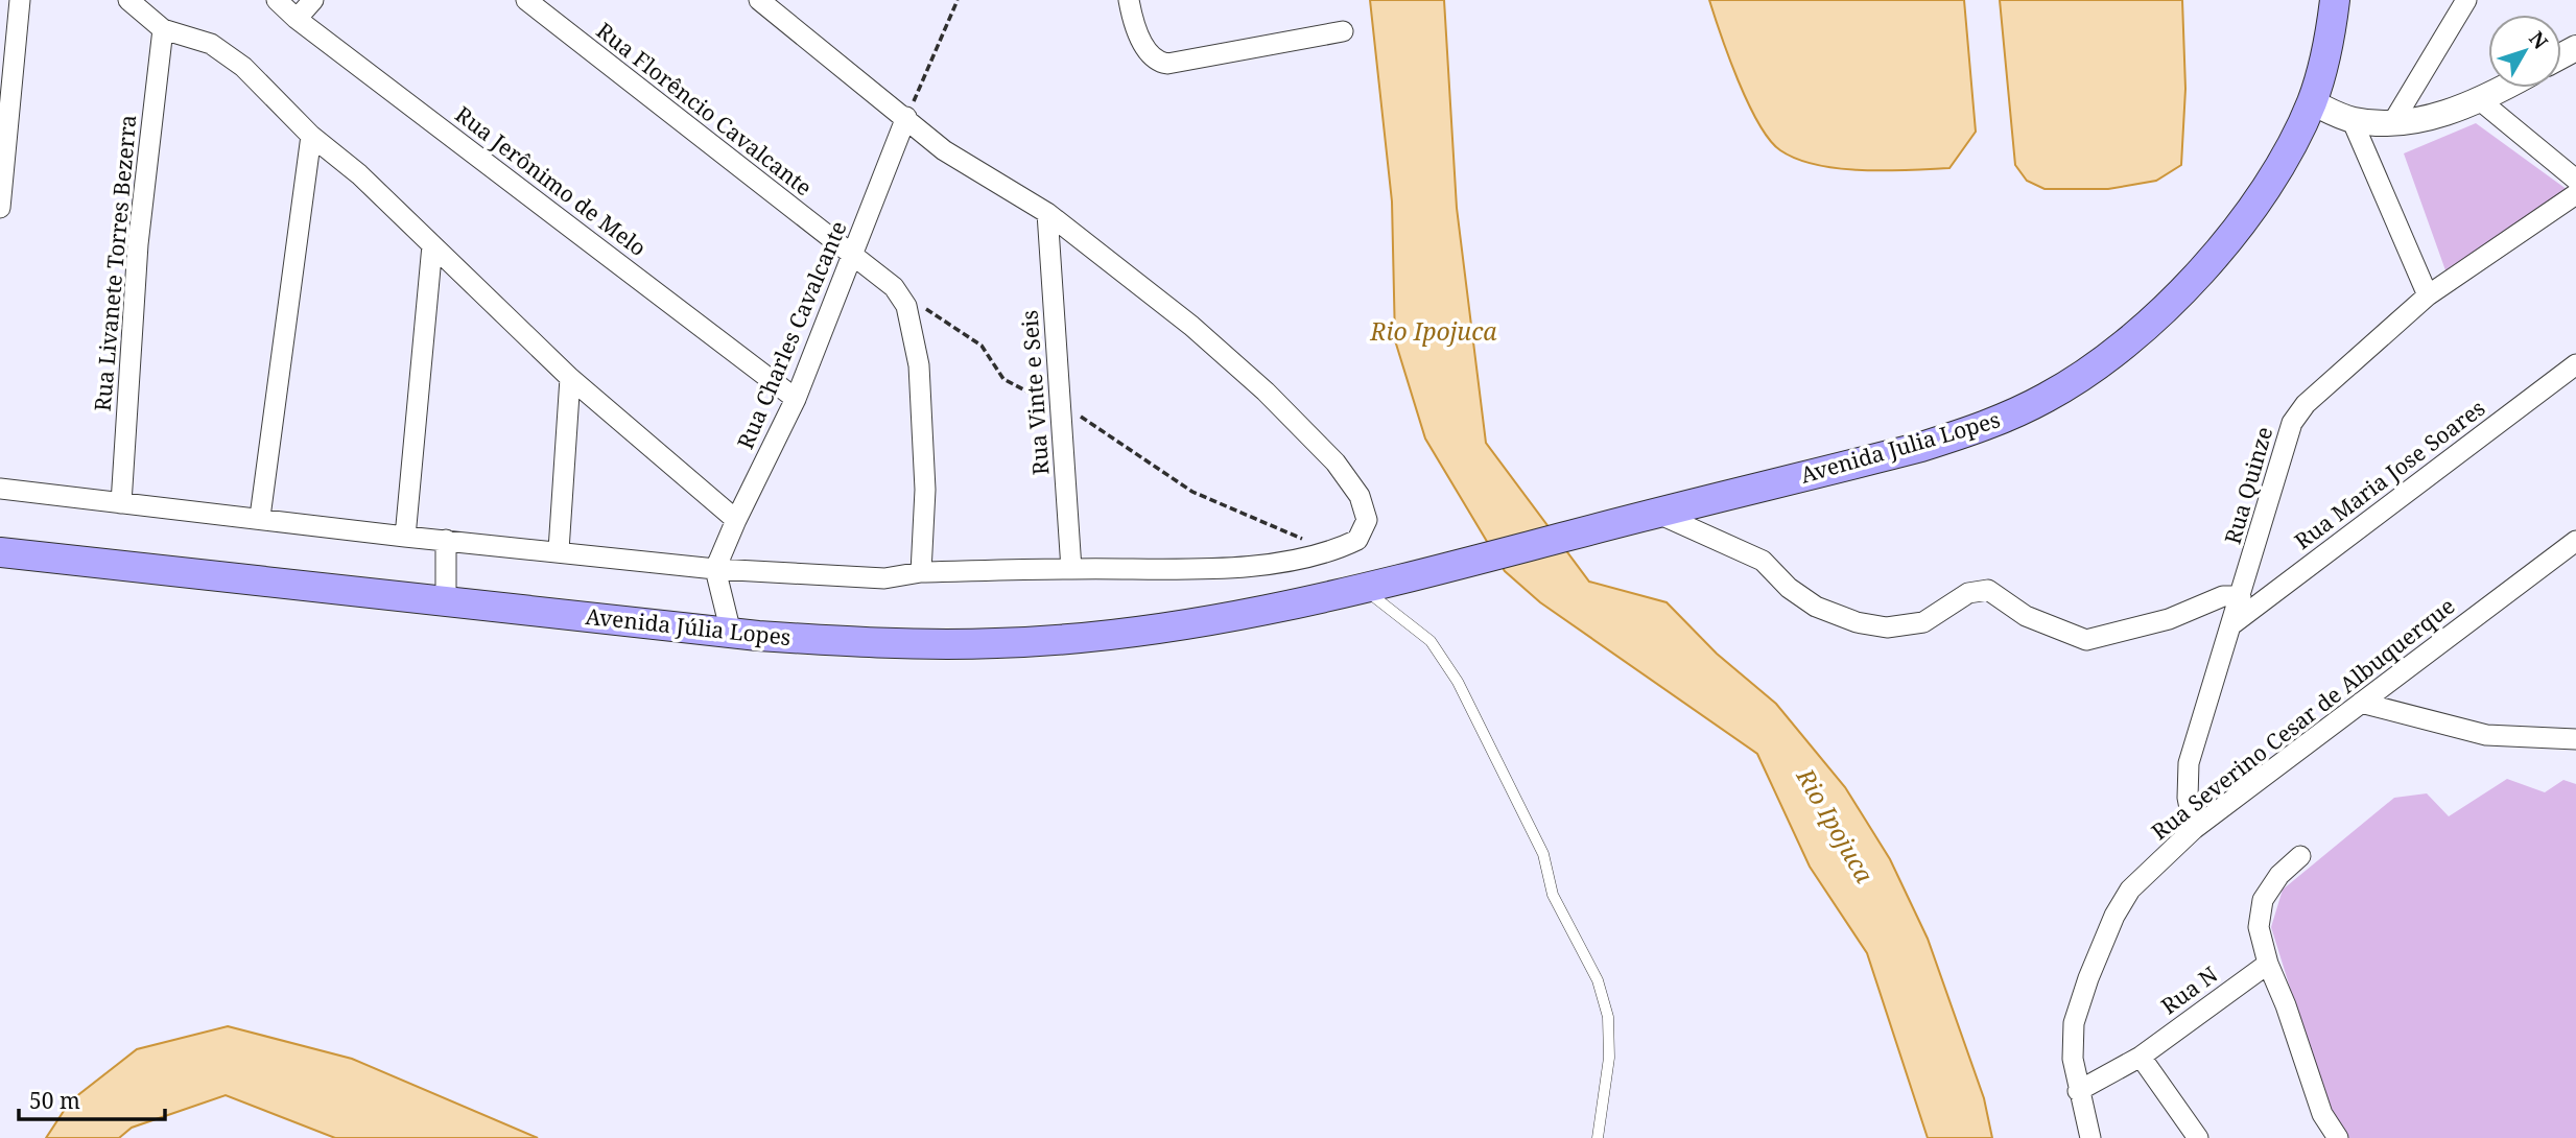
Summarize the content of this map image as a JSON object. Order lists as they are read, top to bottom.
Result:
{
  "streets": {
    "main road": ["Avenida Julia Lopes", "Avenida Júlia Lopes"],
    "street": [
      "Rua Florêncio Cavalcante",
      "Rua Jerônimo de Melo",
      "Rua Livanete Torres Bezerra",
      "Rua Charles Cavalcante",
      "Rua Vinte e Seis",
      "Rua Maria Jose Soares",
      "Rua Quinze",
      "Rua Severino Cesar de Albuquerque",
      "Rua N"
    ]
  },
  "crossings": [
    ["Rua Florêncio Cavalcante", "Rua Charles Cavalcante"],
    ["Rua Jerônimo de Melo", "Rua Charles Cavalcante"],
    ["Avenida Julia Lopes", "Avenida Júlia Lopes"],
    ["Rua Maria Jose Soares", "Rua Quinze"],
    ["Rua Quinze", "Rua Severino Cesar de Albuquerque"],
    ["Rua Severino Cesar de Albuquerque", "Rua N"]
  ],
  "water": ["Rio Ipojuca"],
  "scale_bar": "50 m",
  "north": "top right"
}
